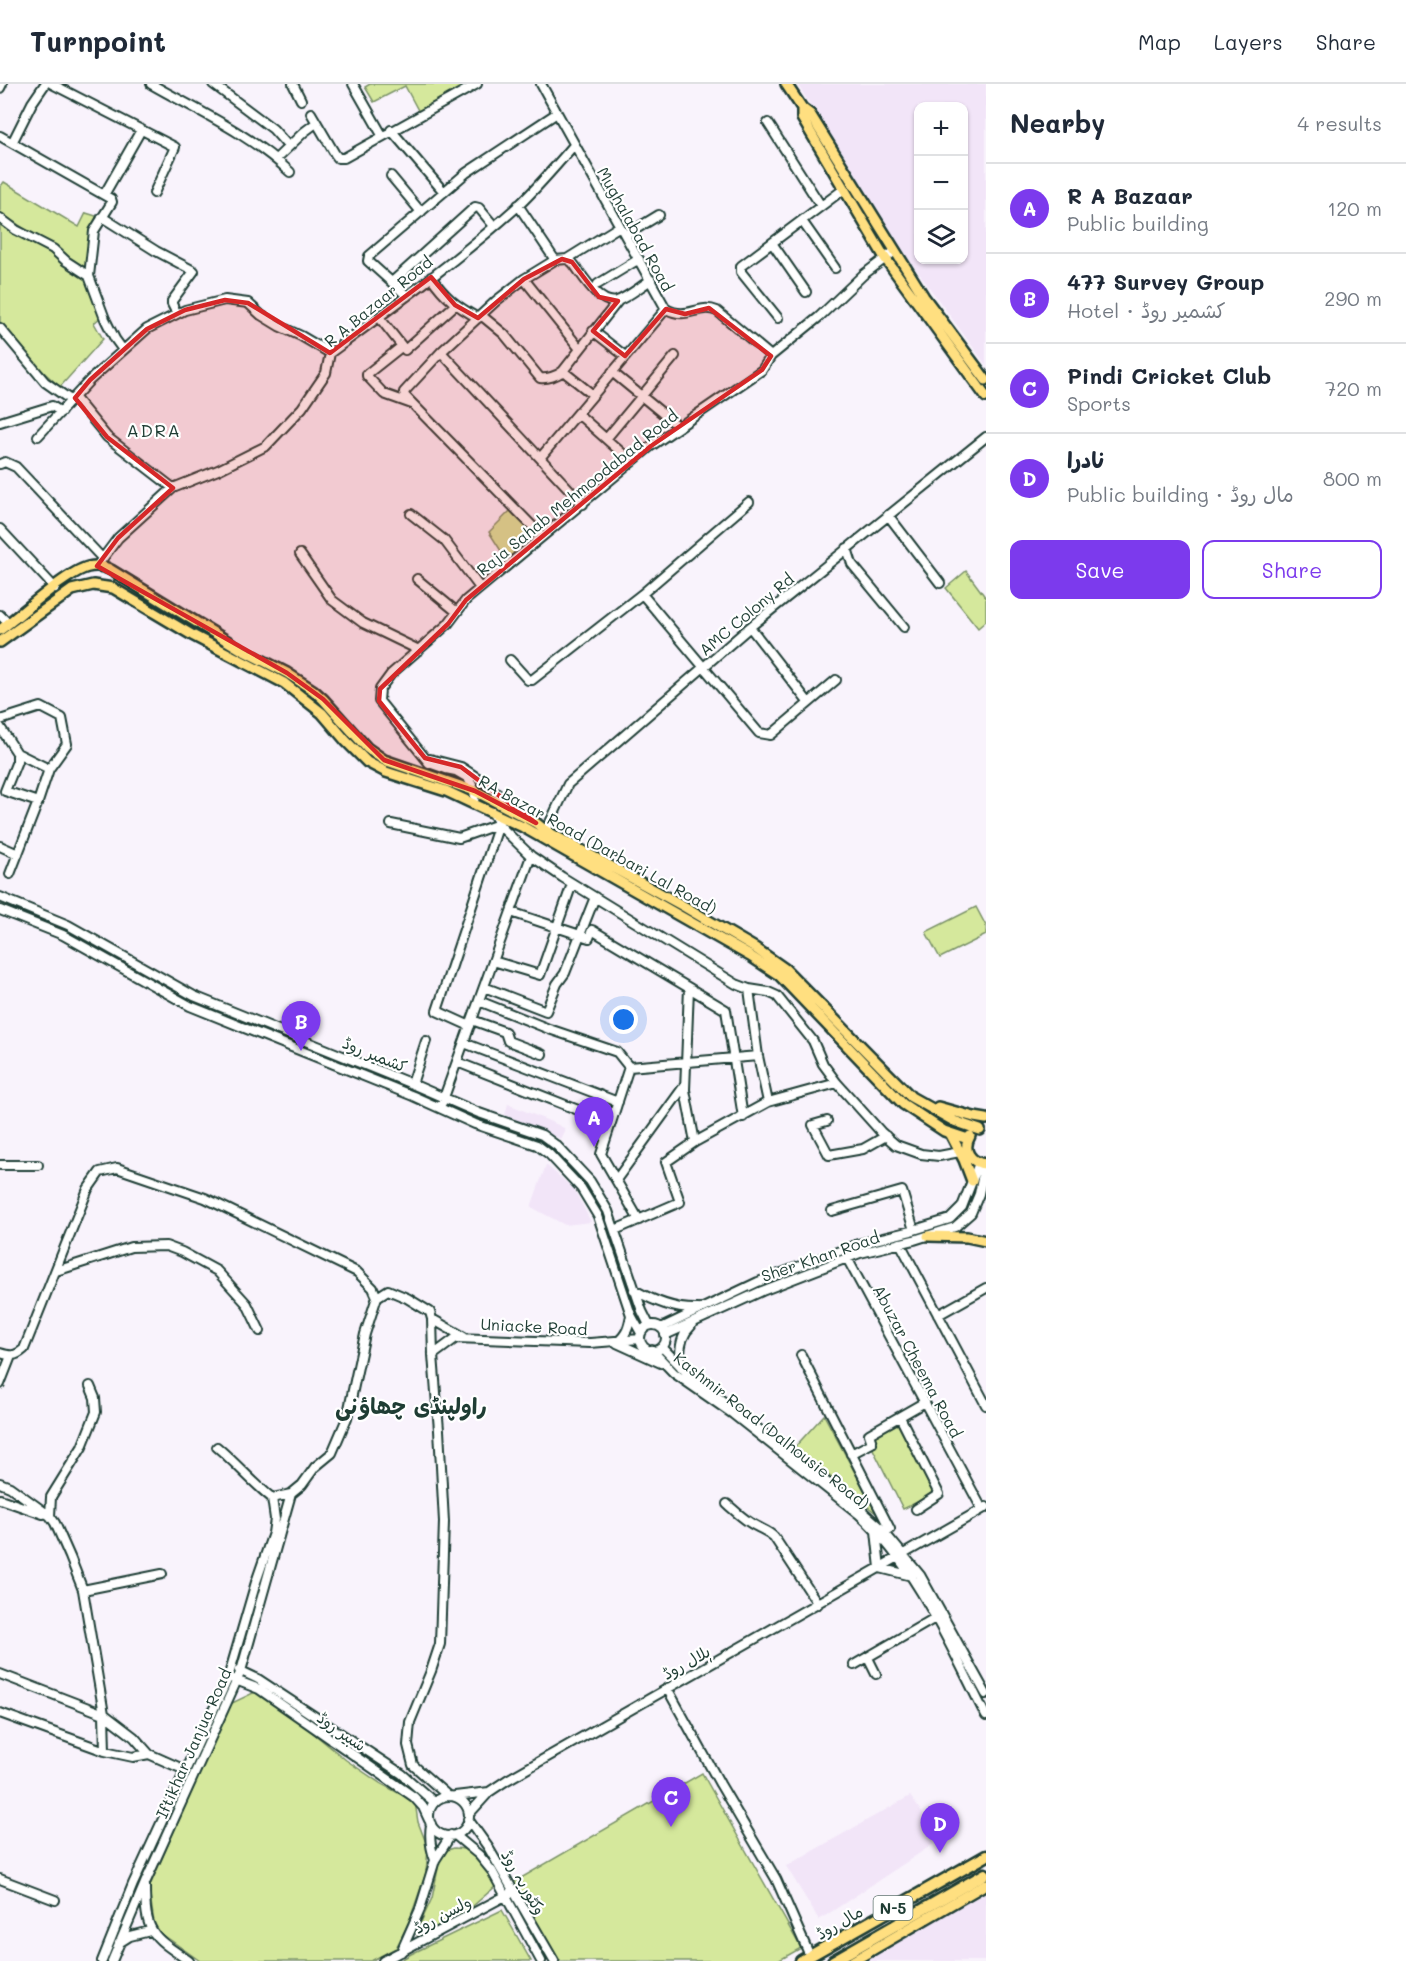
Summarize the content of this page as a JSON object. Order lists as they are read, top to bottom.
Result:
{
  "streets": {
    "highway": ["N-5", "مال روڈ"],
    "main road": ["RA Bazar Road (Darbari Lal Road)"],
    "street": [
      "Mughalabad Road",
      "R A Bazaar Road",
      "Raja Sahab Mehmoodabad Road",
      "AMC Colony Rd",
      "کشمیر روڈ",
      "Sher Khan Road",
      "Uniacke Road",
      "Abuzar Cheema Road",
      "Kashmir Road (Dalhousie Road)",
      "ہلال روڈ",
      "شبیر روڈ",
      "Iftikhar Janjua Road",
      "وکٹوریہ روڈ",
      "ولسن روڈ"
    ]
  },
  "crossings": [
    ["Mughalabad Road", "R A Bazaar Road"],
    ["Mughalabad Road", "Raja Sahab Mehmoodabad Road"],
    ["R A Bazaar Road", "RA Bazar Road (Darbari Lal Road)"],
    ["AMC Colony Rd", "RA Bazar Road (Darbari Lal Road)"],
    ["کشمیر روڈ", "Sher Khan Road"],
    ["کشمیر روڈ", "Uniacke Road"],
    ["کشمیر روڈ", "Kashmir Road (Dalhousie Road)"],
    ["Sher Khan Road", "Uniacke Road"],
    ["Sher Khan Road", "Abuzar Cheema Road"],
    ["Sher Khan Road", "Kashmir Road (Dalhousie Road)"],
    ["Uniacke Road", "Kashmir Road (Dalhousie Road)"],
    ["Abuzar Cheema Road", "ہلال روڈ"],
    ["Kashmir Road (Dalhousie Road)", "ہلال روڈ"],
    ["ہلال روڈ", "شبیر روڈ"],
    ["ہلال روڈ", "وکٹوریہ روڈ"],
    ["شبیر روڈ", "Iftikhar Janjua Road"],
    ["شبیر روڈ", "وکٹوریہ روڈ"],
    ["وکٹوریہ روڈ", "ولسن روڈ"]
  ],
  "districts": ["ADRA", "راولپنڈی چھاؤنی"],
  "page": {
    "header": "Turnpoint",
    "nav": ["Map", "Layers", "Share"],
    "heading": ["Nearby", "4 results"],
    "map_buttons": ["+", "−"],
    "list": [
      {
        "mark": "A",
        "name": "R A Bazaar",
        "note": "Public building",
        "value": "120 m"
      },
      {
        "mark": "B",
        "name": "477 Survey Group",
        "note": "Hotel · کشمیر روڈ",
        "value": "290 m"
      },
      {
        "mark": "C",
        "name": "Pindi Cricket Club",
        "note": "Sports",
        "value": "720 m"
      },
      {
        "mark": "D",
        "name": "نادرا",
        "note": "Public building · مال روڈ",
        "value": "800 m"
      }
    ],
    "buttons": ["Save", "Share"],
    "pins": [
      "B",
      "A",
      "C",
      "D"
    ]
  }
}
